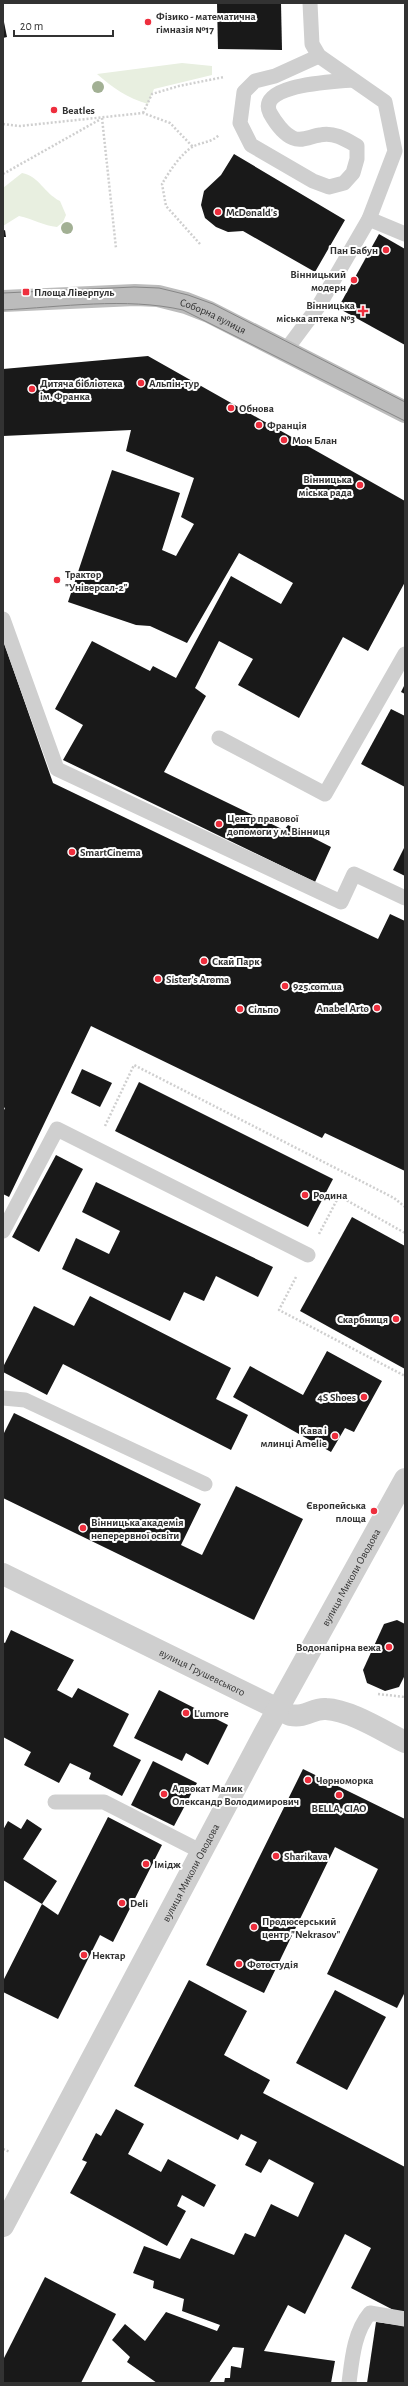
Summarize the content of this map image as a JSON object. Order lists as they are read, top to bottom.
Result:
{
  "streets": {
    "street": ["Соборна вулиця", "вулиця Миколи Оводова", "вулиця Грушевського"]
  },
  "crossings": [
    ["вулиця Миколи Оводова", "вулиця Грушевського"]
  ],
  "places": {
    "other": [
      "Фізико - математична гімназія №17",
      "Beatles",
      "McDonald's",
      "Пан Бабун",
      "Вінницький модерн",
      "Альпін-тур",
      "Дитяча бібліотека ім. Франка",
      "Обнова",
      "Франція",
      "Мон Блан",
      "Вінницька міська рада",
      "Трактор \"Універсал-2\"",
      "Центр правової допомоги у м. Вінниця",
      "SmartCinema",
      "Скай Парк",
      "Sister's Aroma",
      "925.com.ua",
      "Anabel Arto",
      "Сільпо",
      "Родина",
      "Скарбниця",
      "4S Shoes",
      "Кава і млинці Amelie",
      "Європейська площа",
      "Вінницька академія неперервної освіти",
      "Водонапірна вежа",
      "L'umore",
      "Чорноморка",
      "Адвокат Малик Олександр Володимирович",
      "BELLA, CIAO",
      "Sharikava",
      "Імідж",
      "Deli",
      "Продюсерський центр \"Nekrasov\"",
      "Нектар",
      "Фотостудія"
    ],
    "transit": ["Площа Ліверпуль"],
    "health": ["Вінницька міська аптека №3"]
  },
  "scale_bar": "20 m"
}
